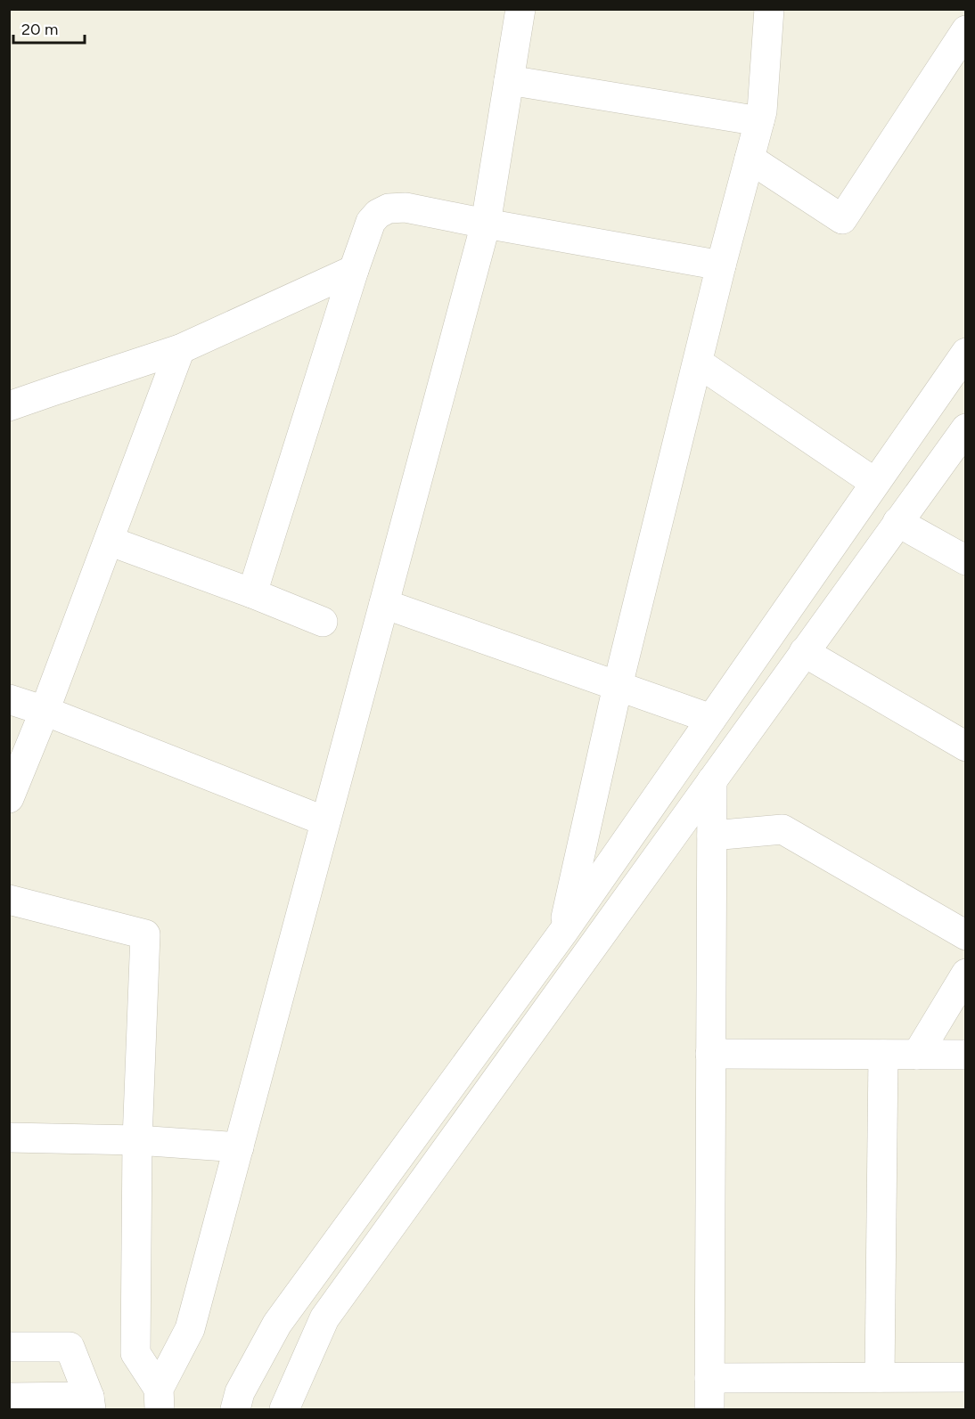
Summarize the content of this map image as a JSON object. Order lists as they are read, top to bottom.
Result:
{
  "scale_bar": "20 m"
}
